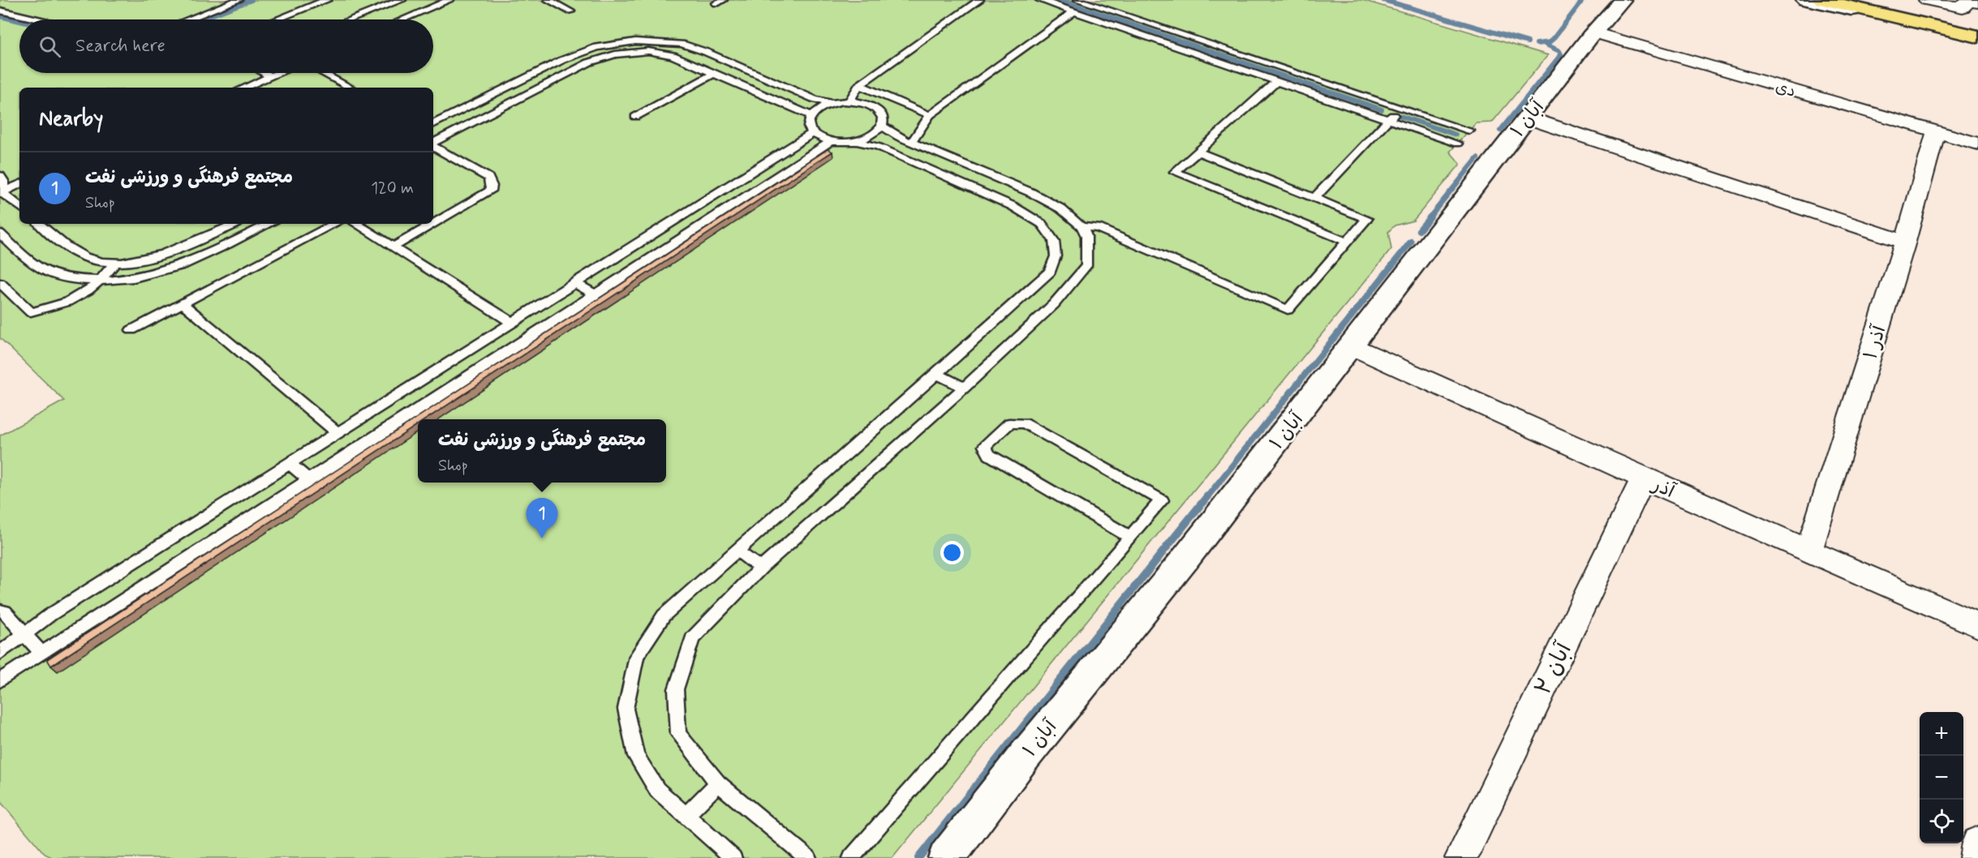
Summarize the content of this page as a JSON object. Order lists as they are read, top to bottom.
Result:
{
  "streets": {
    "street": [
      "دی",
      "آبان ۱",
      "آذر ۱",
      "آذر",
      "آبان ۲"
    ]
  },
  "crossings": [
    ["دی", "آبان ۱"],
    ["دی", "آذر ۱"],
    ["آبان ۱", "آذر"],
    ["آذر ۱", "آذر"],
    ["آذر", "آبان ۲"]
  ],
  "page": {
    "search": "Search here",
    "heading": "Nearby",
    "list": [
      {
        "mark": "1",
        "name": "مجتمع فرهنگى و ورزشى نفت",
        "note": "Shop",
        "value": "120 m"
      }
    ],
    "popup": ["مجتمع فرهنگى و ورزشى نفت", "Shop"],
    "pins": "1",
    "map_buttons": ["+", "−"]
  }
}
